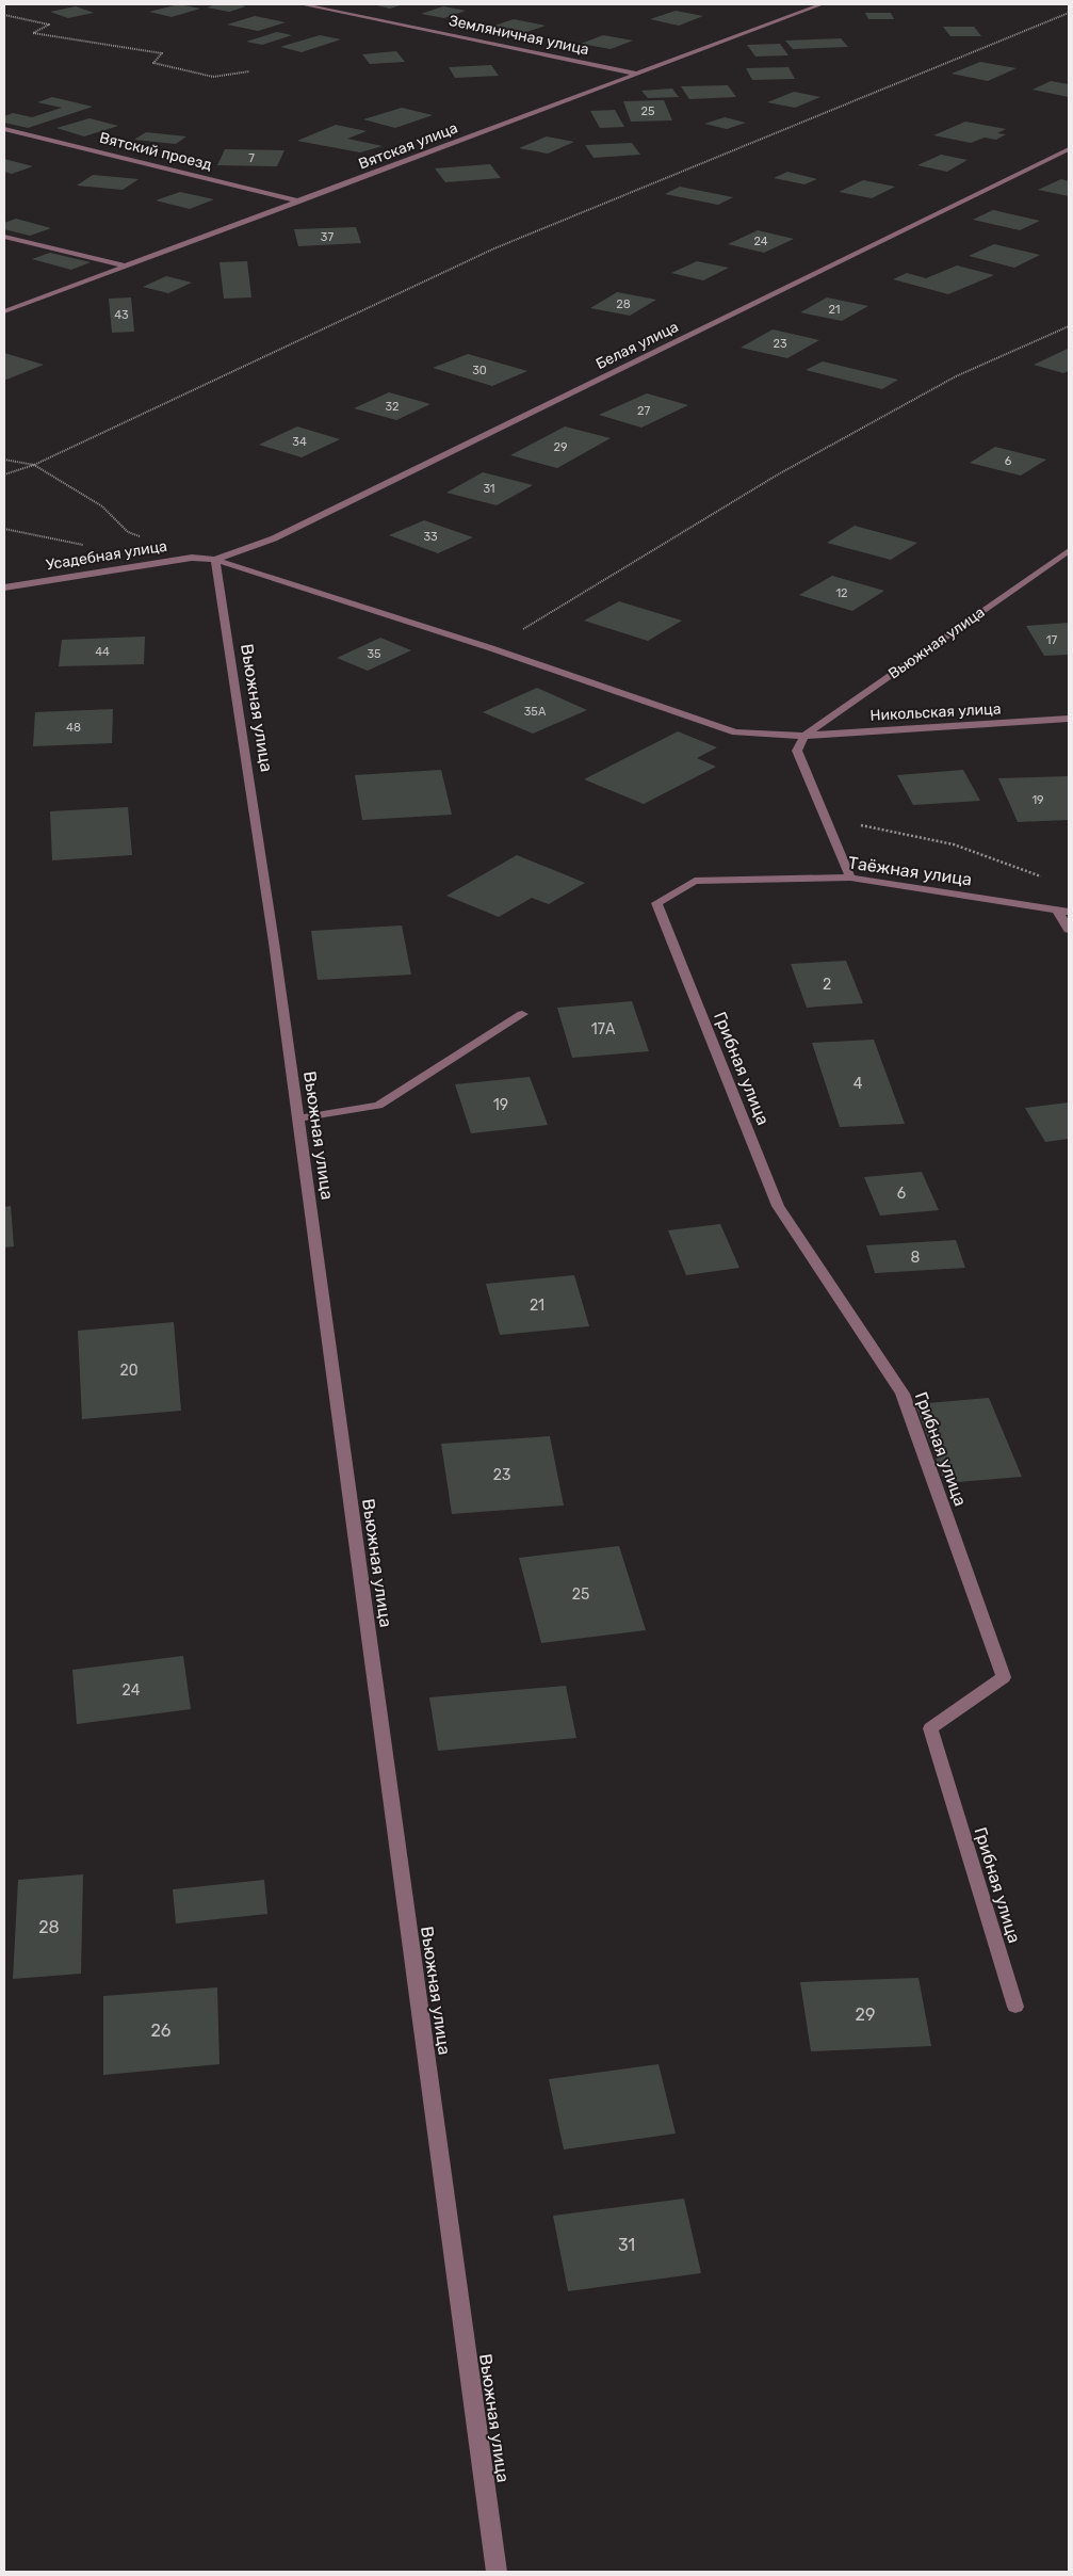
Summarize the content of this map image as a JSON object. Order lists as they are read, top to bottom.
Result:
{
  "streets": {
    "street": [
      "Земляничная улица",
      "Вятская улица",
      "Вятский проезд",
      "Белая улица",
      "Усадебная улица",
      "Вьюжная улица",
      "Никольская улица",
      "Таёжная улица",
      "Грибная улица"
    ]
  },
  "crossings": [
    ["Земляничная улица", "Вятская улица"],
    ["Вятская улица", "Вятский проезд"],
    ["Белая улица", "Усадебная улица"],
    ["Белая улица", "Вьюжная улица"],
    ["Белая улица", "Никольская улица"],
    ["Усадебная улица", "Вьюжная улица"],
    ["Усадебная улица", "Никольская улица"],
    ["Вьюжная улица", "Никольская улица"],
    ["Таёжная улица", "Грибная улица"]
  ],
  "house_numbers": [
    "25",
    "7",
    "37",
    "24",
    "28",
    "21",
    "43",
    "23",
    "30",
    "32",
    "27",
    "34",
    "29",
    "6",
    "31",
    "33",
    "12",
    "17",
    "44",
    "35",
    "35А",
    "48",
    "19",
    "2",
    "17А",
    "4",
    "19",
    "6",
    "8",
    "21",
    "20",
    "23",
    "25",
    "24",
    "28",
    "29",
    "26",
    "31"
  ]
}
